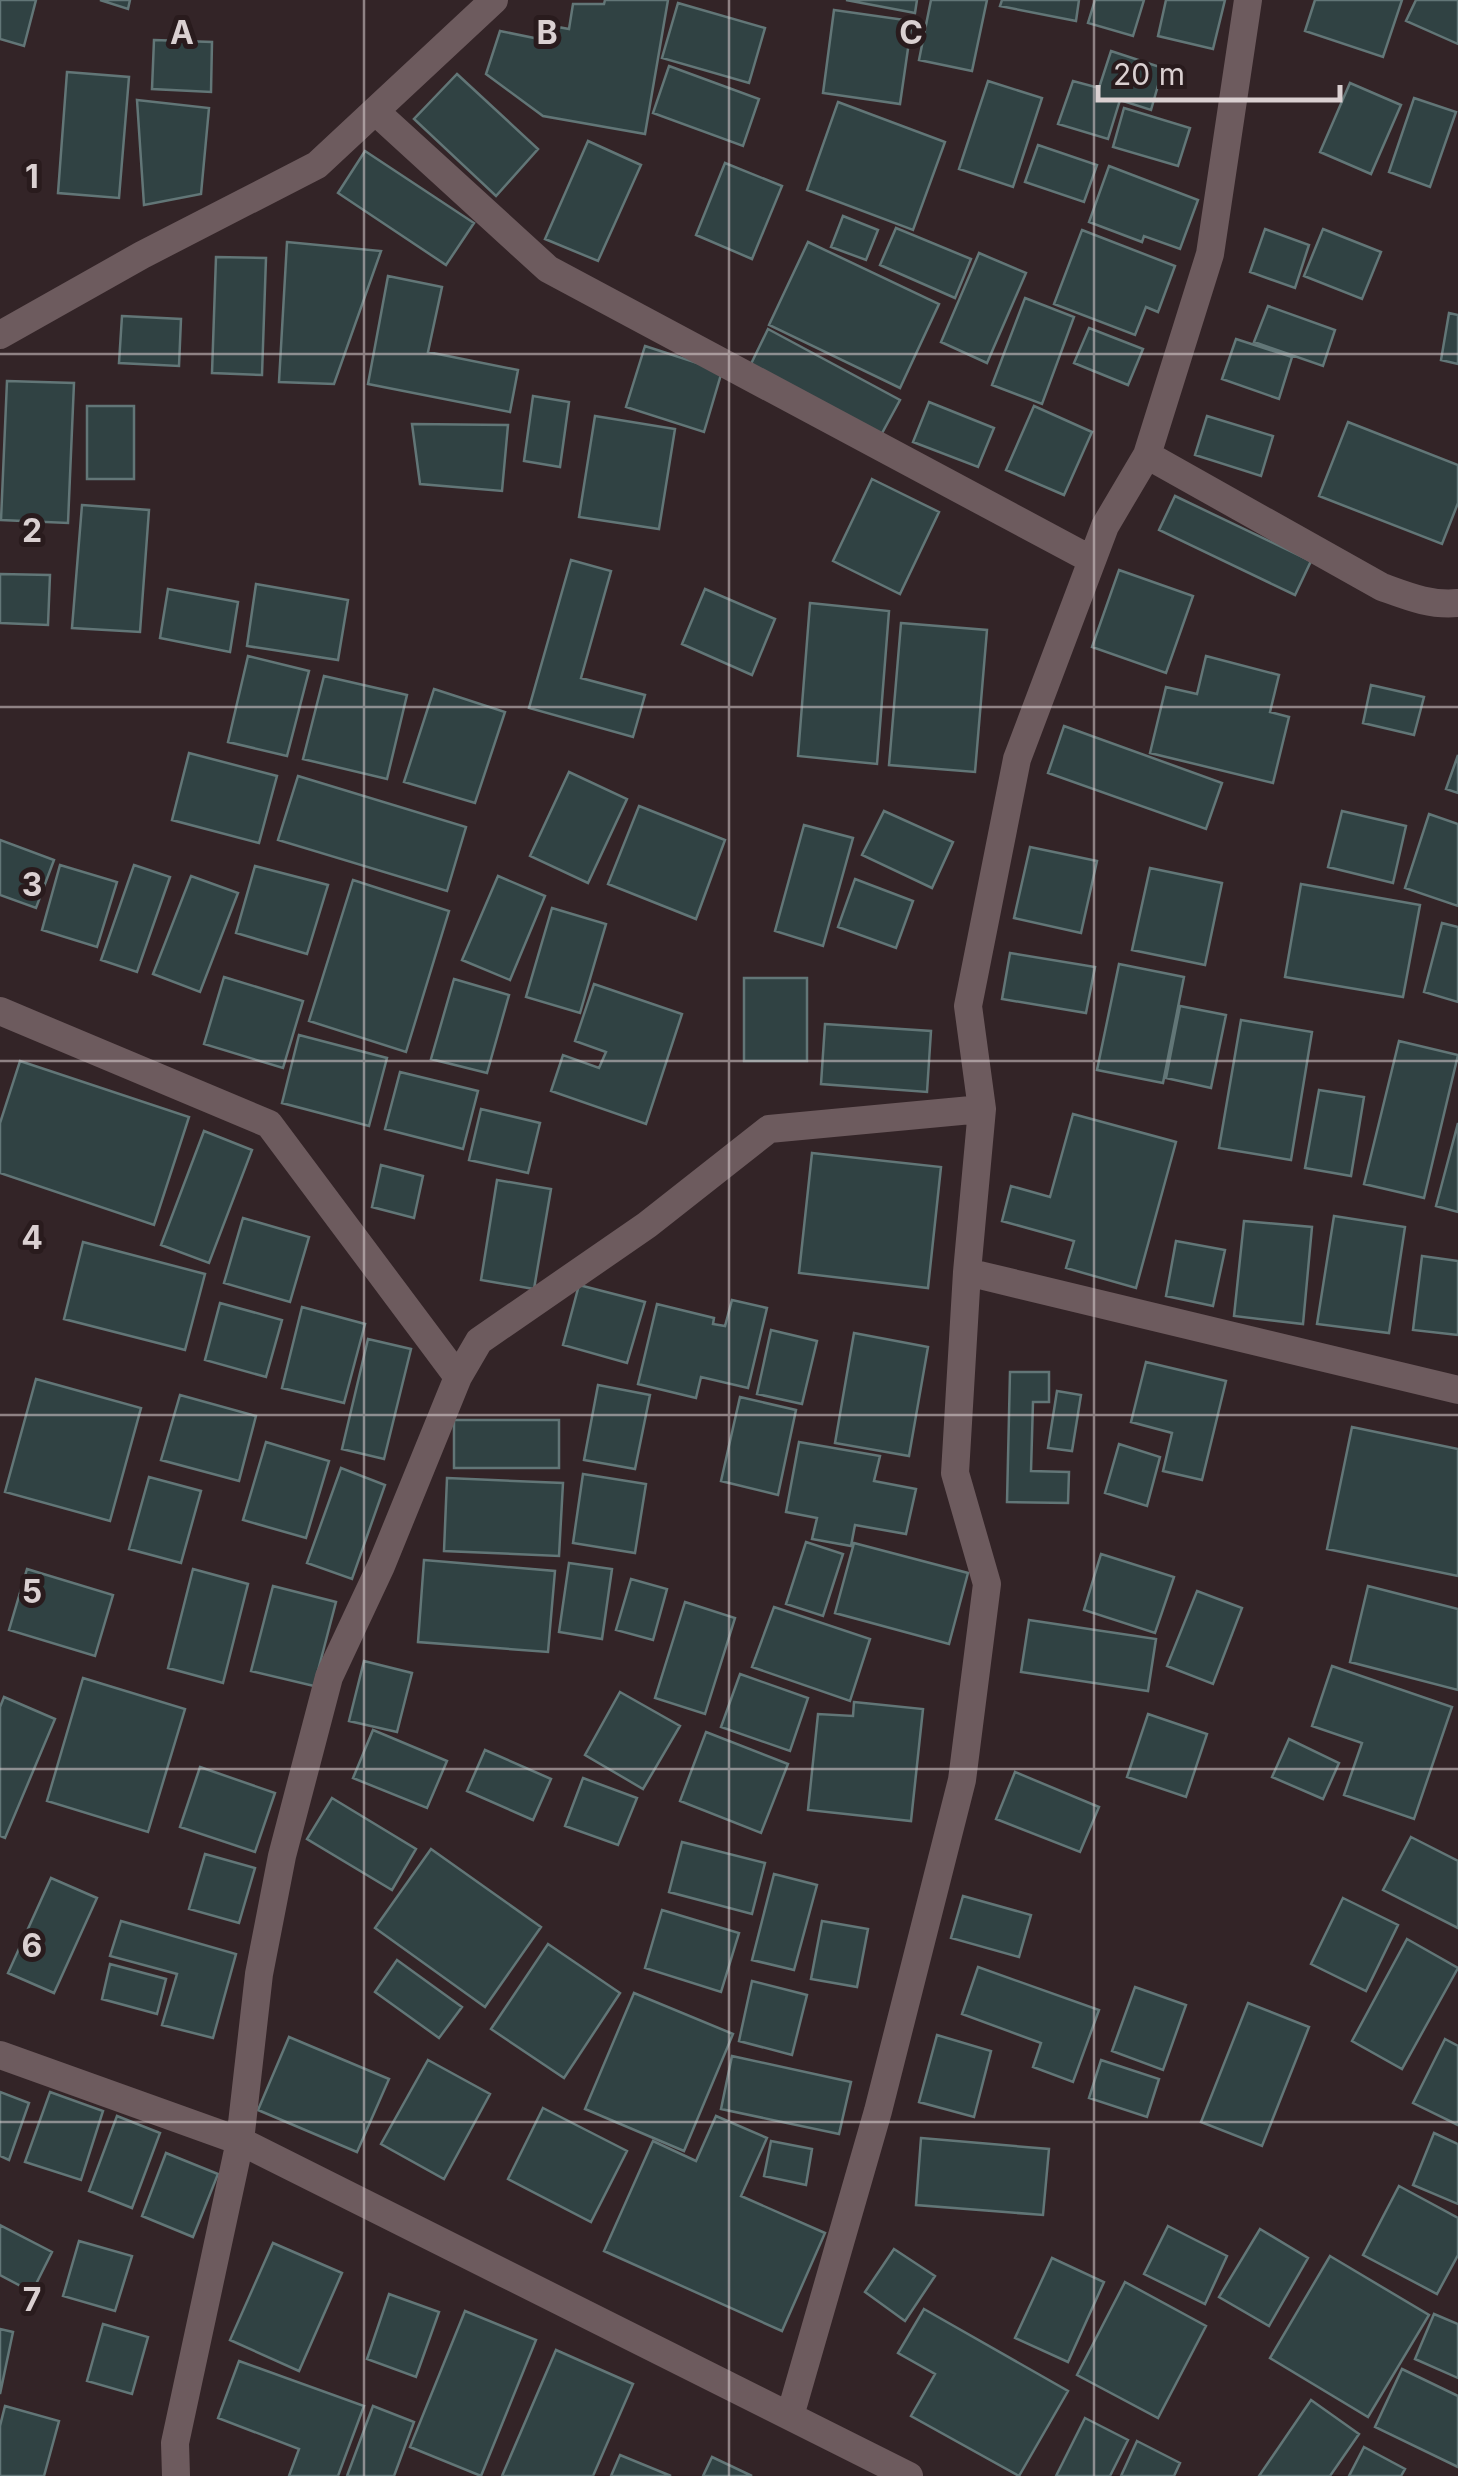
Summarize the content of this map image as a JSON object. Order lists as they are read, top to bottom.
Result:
{
  "scale_bar": "20 m",
  "grid": {
    "columns": ["A", "B", "C"],
    "rows": [
      "1",
      "2",
      "3",
      "4",
      "5",
      "6",
      "7"
    ]
  }
}
